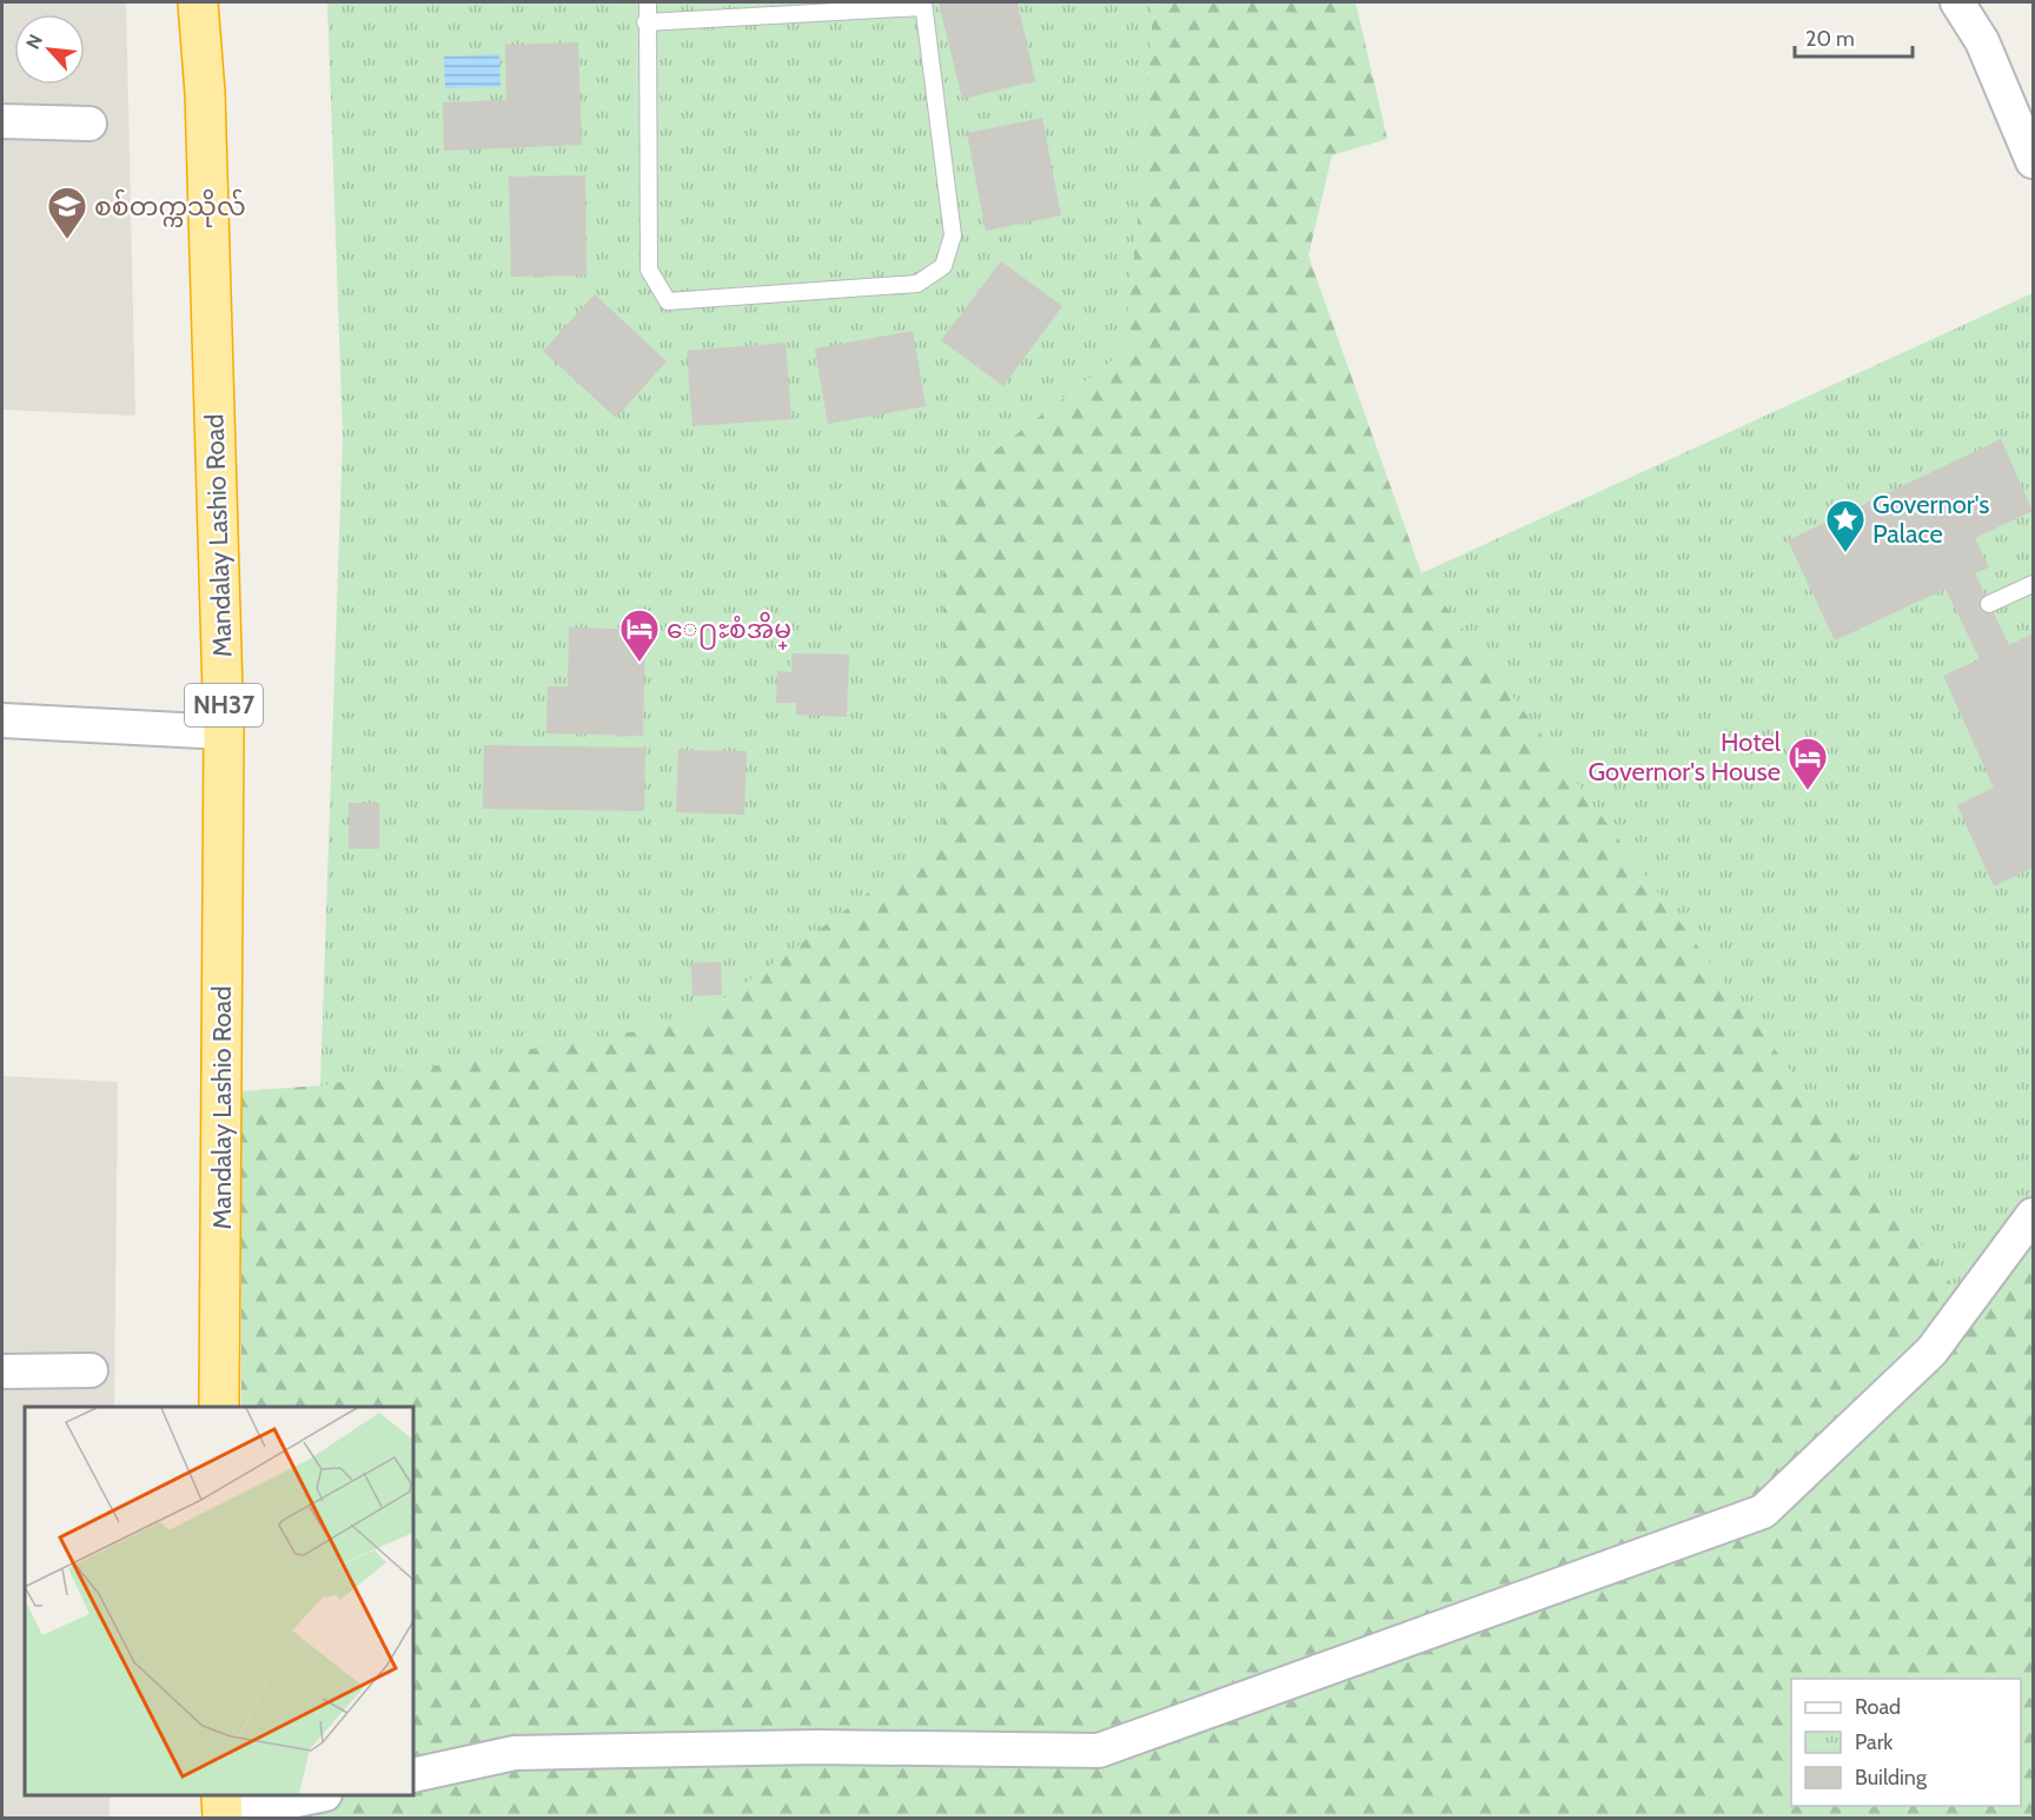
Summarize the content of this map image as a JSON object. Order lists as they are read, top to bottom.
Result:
{
  "streets": {
    "highway": ["Mandalay Lashio Road", "NH37"]
  },
  "places": {
    "school or university": ["စစ်‌တက္ကသိုလ်"],
    "place": ["Governor's Palace"],
    "hotel": ["ေ႐ႊစံအိမ္", "Hotel Governor's House"]
  },
  "legend": ["Road", "Park", "Building"],
  "scale_bar": "20 m",
  "north": "top left"
}
